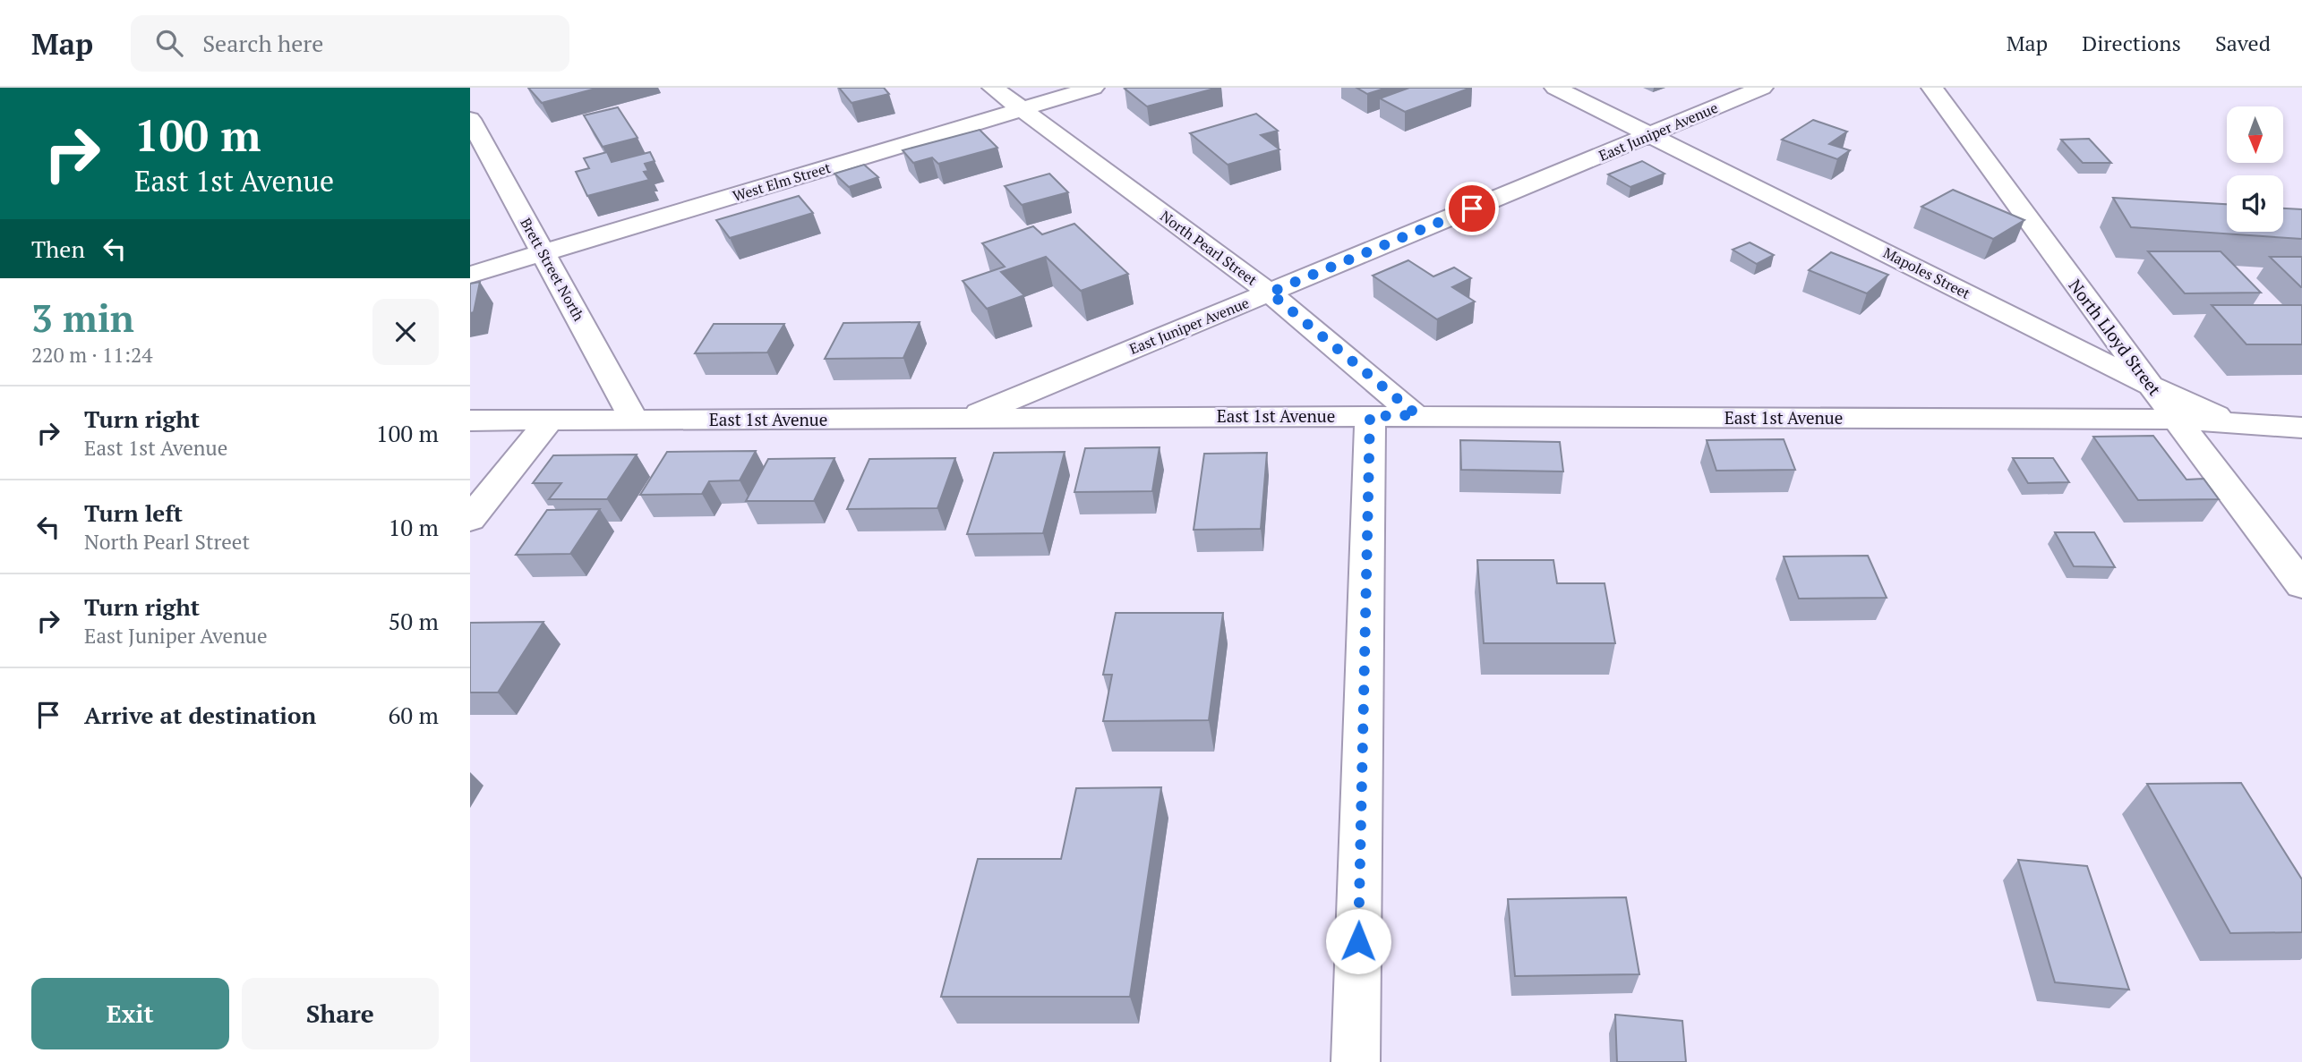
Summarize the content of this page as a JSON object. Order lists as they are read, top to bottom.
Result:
{
  "streets": {
    "street": [
      "East Juniper Avenue",
      "West Elm Street",
      "North Pearl Street",
      "Brett Street North",
      "Mapoles Street",
      "North Lloyd Street",
      "East 1st Avenue"
    ]
  },
  "crossings": [
    ["East Juniper Avenue", "North Pearl Street"],
    ["East Juniper Avenue", "Mapoles Street"],
    ["East Juniper Avenue", "East 1st Avenue"],
    ["West Elm Street", "North Pearl Street"],
    ["West Elm Street", "Brett Street North"],
    ["North Pearl Street", "East 1st Avenue"],
    ["Brett Street North", "East 1st Avenue"],
    ["Mapoles Street", "North Lloyd Street"],
    ["Mapoles Street", "East 1st Avenue"],
    ["North Lloyd Street", "East 1st Avenue"]
  ],
  "north": "bottom",
  "page": {
    "header": "Map",
    "search": "Search here",
    "nav": ["Map", "Directions", "Saved"],
    "turn": ["100 m", "East 1st Avenue"],
    "then": "Then",
    "heading": ["3 min", "220 m · 11:24"],
    "list": [
      {
        "name": "Turn right",
        "note": "East 1st Avenue",
        "value": "100 m"
      },
      {
        "name": "Turn left",
        "note": "North Pearl Street",
        "value": "10 m"
      },
      {
        "name": "Turn right",
        "note": "East Juniper Avenue",
        "value": "50 m"
      },
      {
        "name": "Arrive at destination",
        "value": "60 m"
      }
    ],
    "buttons": ["Exit", "Share"]
  }
}
